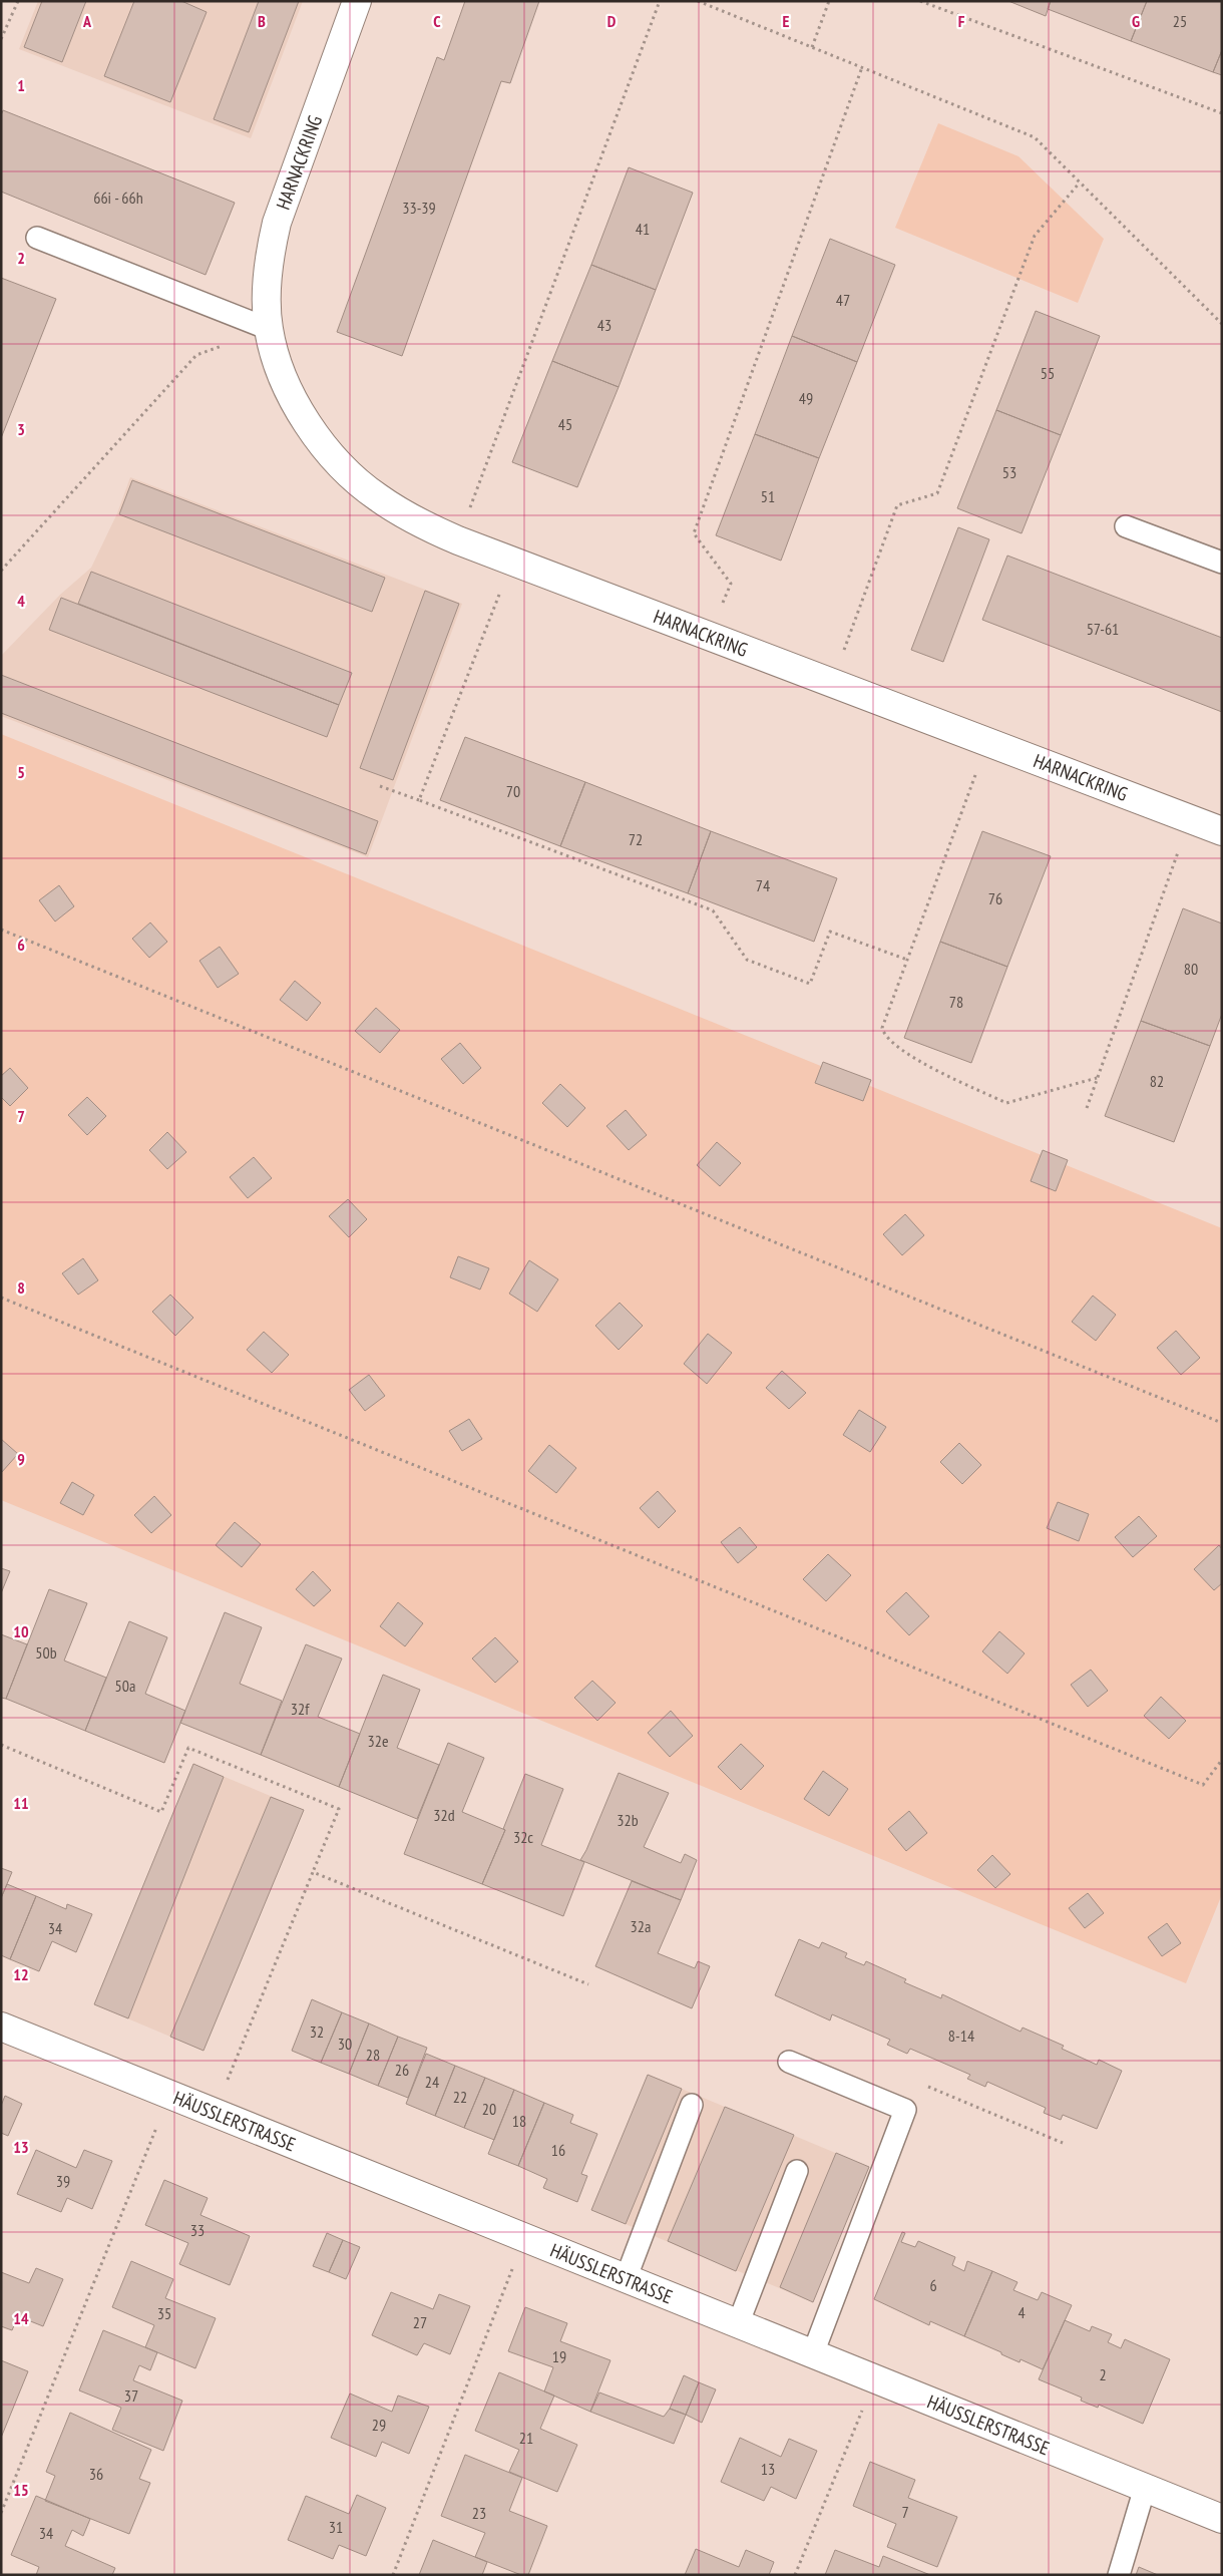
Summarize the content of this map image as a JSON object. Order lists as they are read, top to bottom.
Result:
{
  "streets": {
    "street": ["HARNACKRING", "HÄUSSLERSTRASSE"]
  },
  "house_numbers": [
    "25",
    "66i - 66h",
    "33-39",
    "41",
    "47",
    "43",
    "55",
    "49",
    "45",
    "53",
    "51",
    "57-61",
    "70",
    "72",
    "74",
    "76",
    "80",
    "78",
    "82",
    "50b",
    "50a",
    "32f",
    "32e",
    "32d",
    "32b",
    "32c",
    "32a",
    "34",
    "32",
    "8-14",
    "30",
    "28",
    "26",
    "24",
    "22",
    "20",
    "18",
    "16",
    "39",
    "33",
    "6",
    "4",
    "35",
    "27",
    "19",
    "2",
    "37",
    "29",
    "21",
    "13",
    "36",
    "7",
    "23",
    "31",
    "34"
  ],
  "grid": {
    "columns": [
      "A",
      "B",
      "C",
      "D",
      "E",
      "F",
      "G"
    ],
    "rows": [
      "1",
      "2",
      "3",
      "4",
      "5",
      "6",
      "7",
      "8",
      "9",
      "10",
      "11",
      "12",
      "13",
      "14",
      "15"
    ]
  }
}
